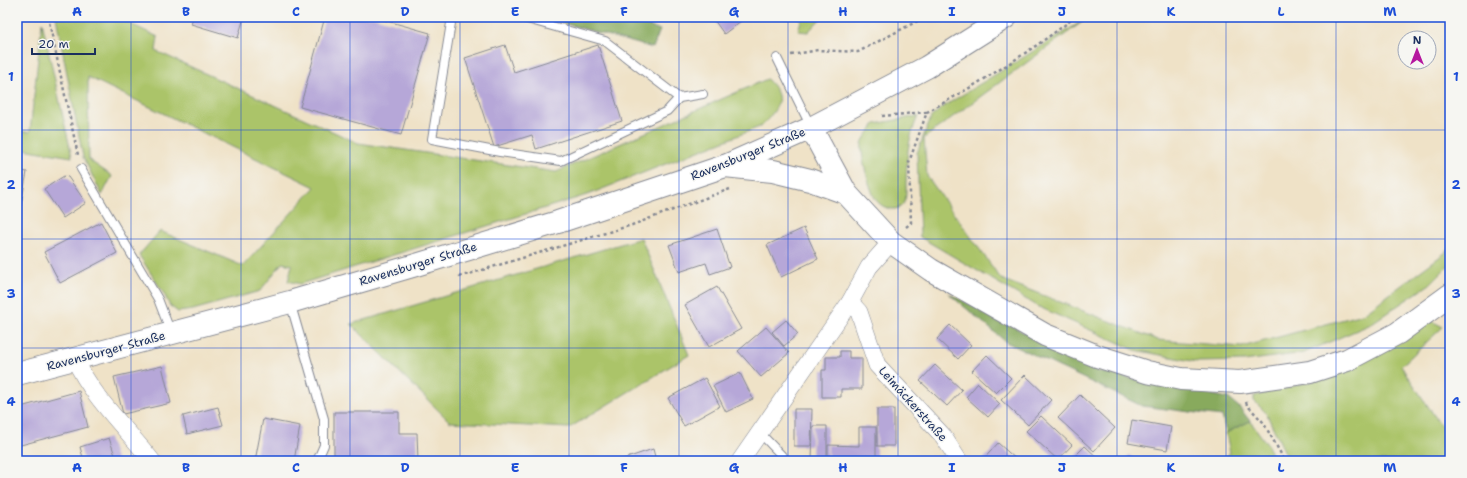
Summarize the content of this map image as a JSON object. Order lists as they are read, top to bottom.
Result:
{
  "streets": {
    "main road": ["Ravensburger Straße"],
    "street": ["Leimäckerstraße"]
  },
  "scale_bar": "20 m",
  "north": "top",
  "grid": {
    "columns": [
      "A",
      "B",
      "C",
      "D",
      "E",
      "F",
      "G",
      "H",
      "I",
      "J",
      "K",
      "L",
      "M"
    ],
    "rows": [
      "1",
      "2",
      "3",
      "4"
    ]
  }
}
